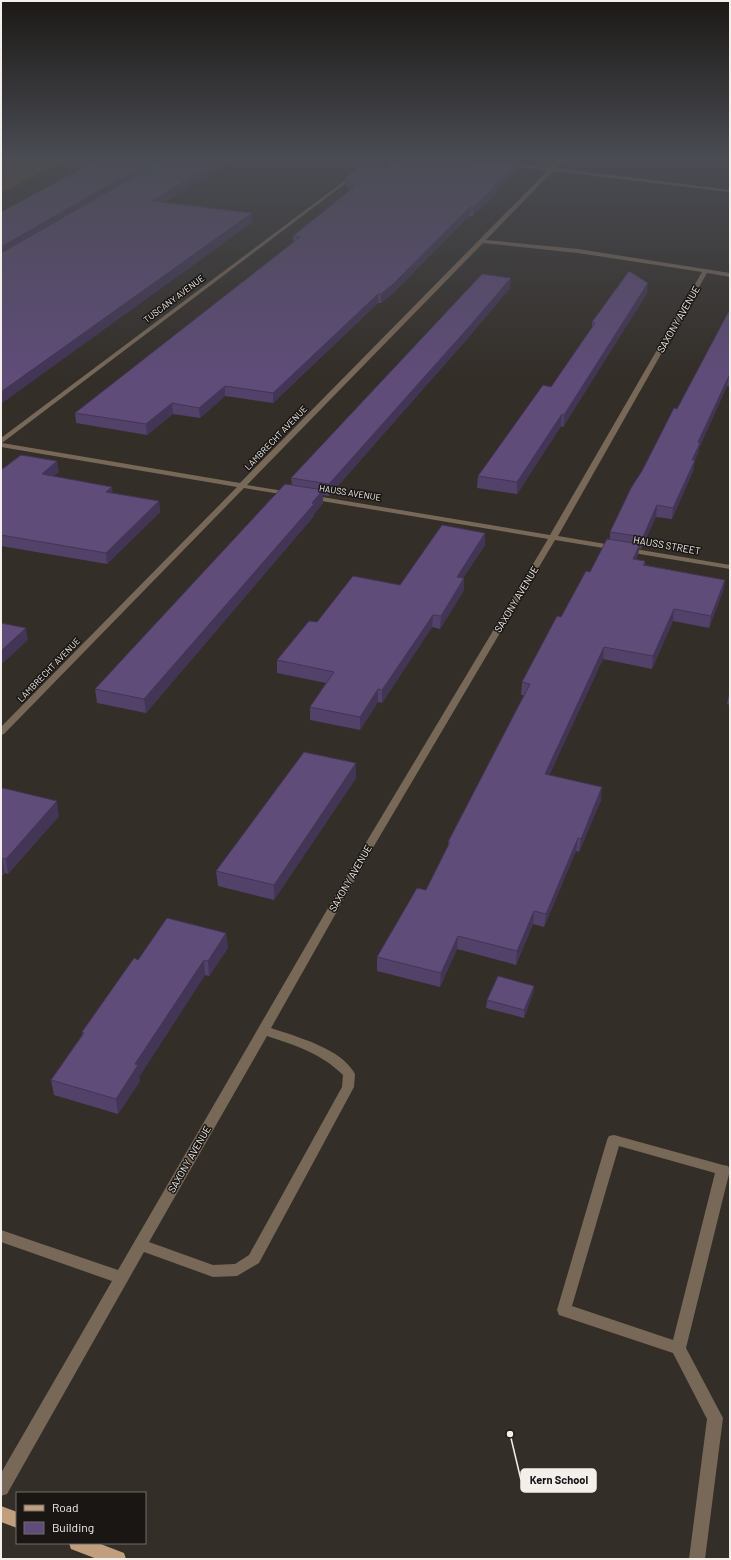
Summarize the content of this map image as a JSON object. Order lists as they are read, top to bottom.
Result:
{
  "streets": {
    "street": [
      "TUSCANY AVENUE",
      "SAXONY AVENUE",
      "LAMBRECHT AVENUE",
      "HAUSS AVENUE",
      "HAUSS STREET"
    ]
  },
  "crossings": [
    ["SAXONY AVENUE", "HAUSS AVENUE"],
    ["SAXONY AVENUE", "HAUSS STREET"],
    ["LAMBRECHT AVENUE", "HAUSS AVENUE"],
    ["HAUSS AVENUE", "HAUSS STREET"]
  ],
  "places": ["Kern School"],
  "legend": ["Road", "Building"]
}
